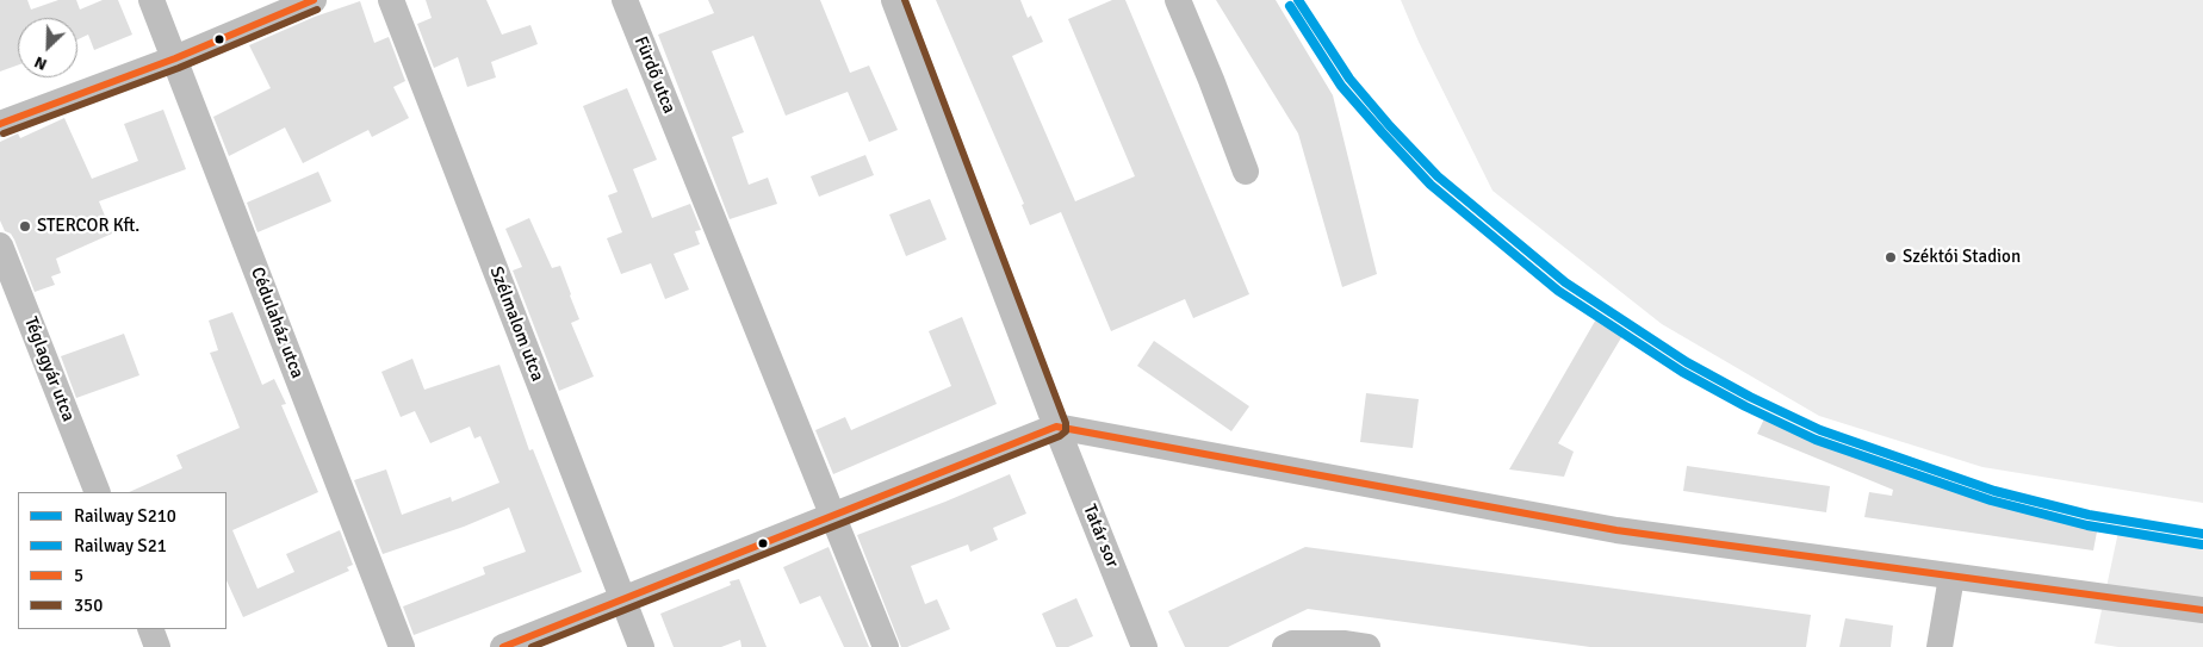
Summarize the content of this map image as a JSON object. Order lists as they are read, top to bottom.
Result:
{
  "streets": {
    "street": [
      "Fürdő utca",
      "Cédulaház utca",
      "Szélmalom utca",
      "Téglagyár utca",
      "Tatár sor"
    ]
  },
  "places": ["STERCOR Kft.", "Széktói Stadion"],
  "lines": [
    "rail line S210",
    "transit line 5",
    "transit line 350",
    "rail line S21"
  ],
  "legend": [
    "Railway S210",
    "Railway S21",
    "5",
    "350"
  ],
  "north": "bottom left"
}
